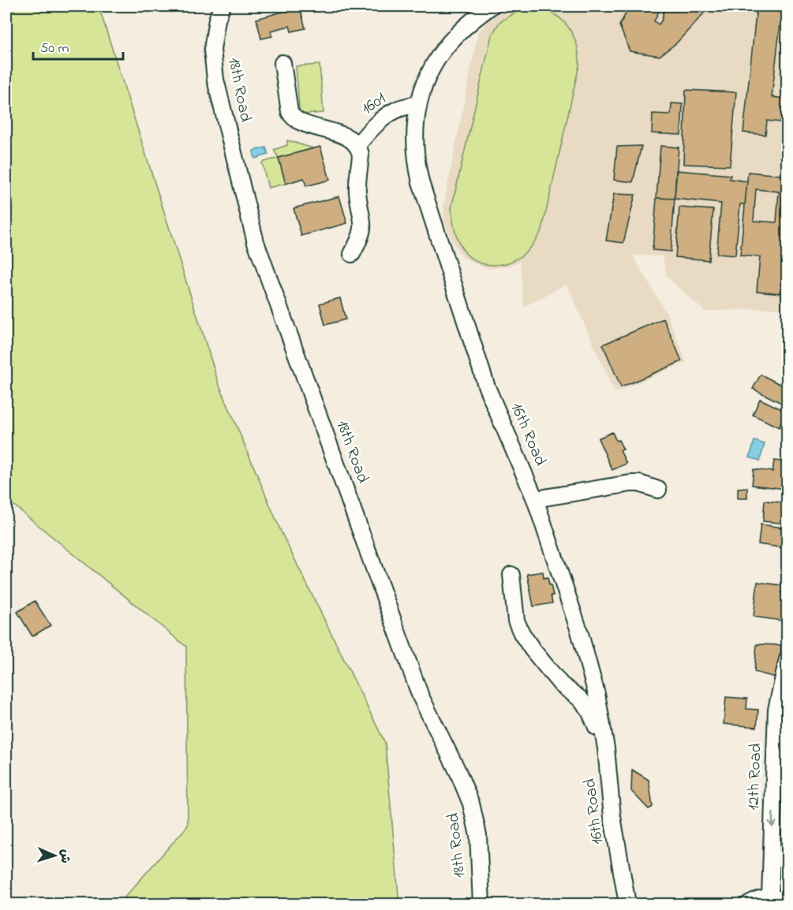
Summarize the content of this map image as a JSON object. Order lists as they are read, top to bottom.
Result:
{
  "streets": {
    "street": [
      "18th Road",
      "1601",
      "16th Road",
      "12th Road"
    ]
  },
  "crossings": [
    ["1601", "16th Road"]
  ],
  "one_way": ["12th Road"],
  "scale_bar": "50 m",
  "north": "right"
}
